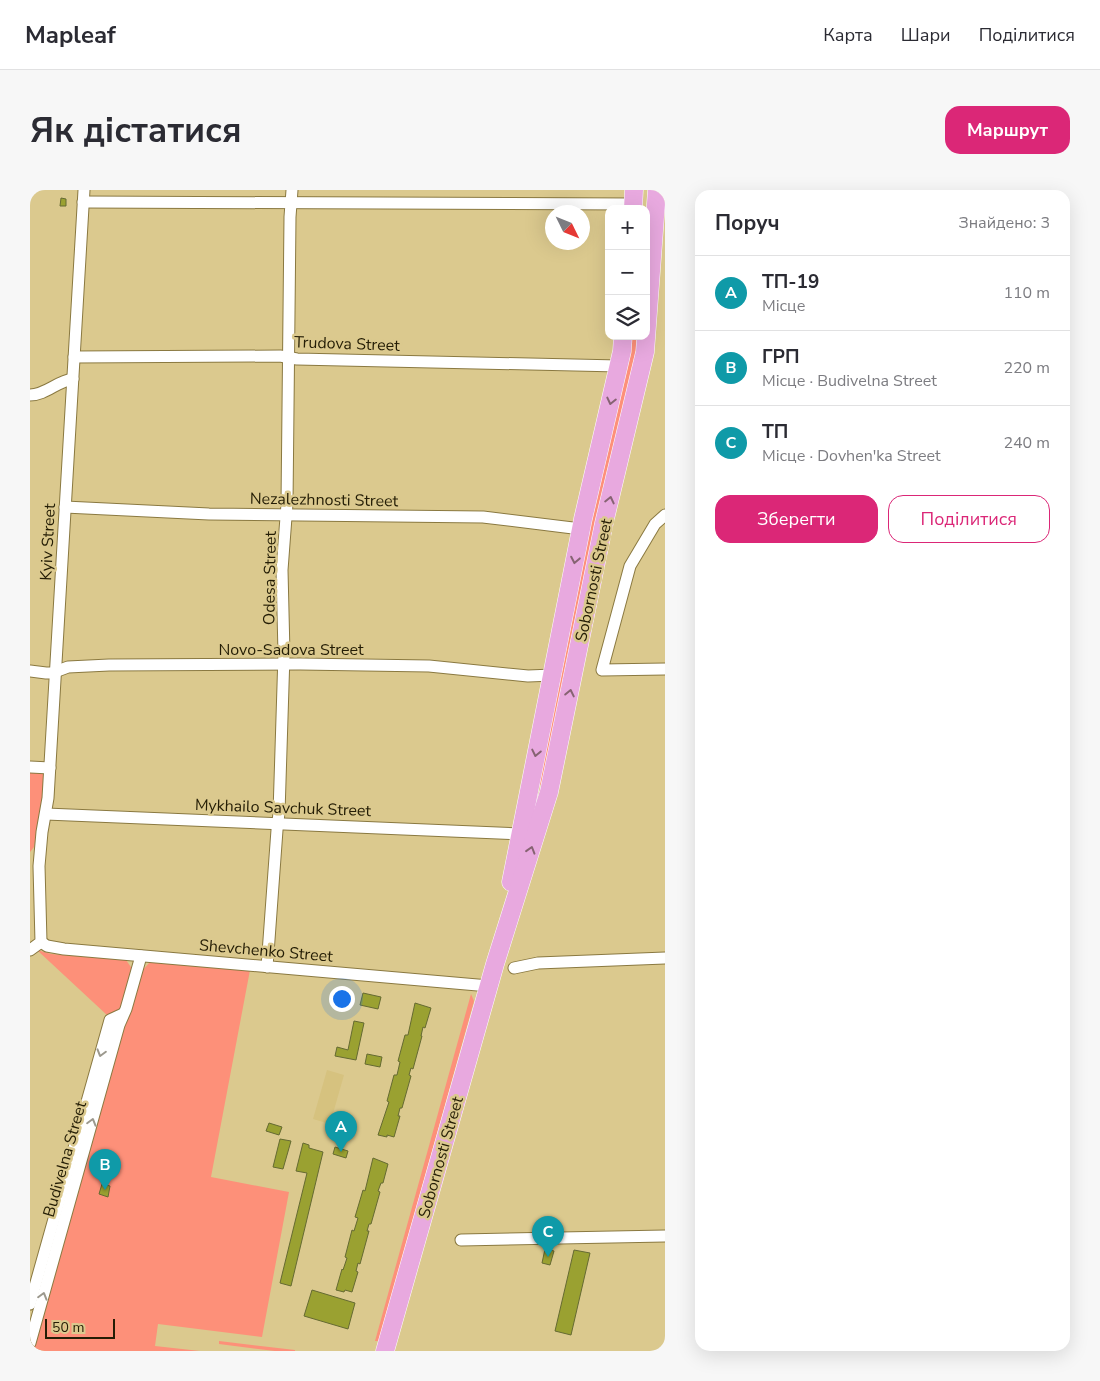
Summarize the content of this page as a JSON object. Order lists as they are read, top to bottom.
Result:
{
  "streets": {
    "main road": ["Sobornosti Street"],
    "street": [
      "Trudova Street",
      "Nezalezhnosti Street",
      "Kyiv Street",
      "Odesa Street",
      "Novo-Sadova Street",
      "Mykhailo Savchuk Street",
      "Shevchenko Street",
      "Budivelna Street"
    ]
  },
  "crossings": [
    ["Trudova Street", "Kyiv Street"],
    ["Trudova Street", "Odesa Street"],
    ["Trudova Street", "Sobornosti Street"],
    ["Nezalezhnosti Street", "Kyiv Street"],
    ["Nezalezhnosti Street", "Odesa Street"],
    ["Nezalezhnosti Street", "Sobornosti Street"],
    ["Kyiv Street", "Novo-Sadova Street"],
    ["Kyiv Street", "Mykhailo Savchuk Street"],
    ["Kyiv Street", "Shevchenko Street"],
    ["Odesa Street", "Novo-Sadova Street"],
    ["Odesa Street", "Mykhailo Savchuk Street"],
    ["Odesa Street", "Shevchenko Street"],
    ["Sobornosti Street", "Novo-Sadova Street"],
    ["Sobornosti Street", "Mykhailo Savchuk Street"],
    ["Sobornosti Street", "Shevchenko Street"],
    ["Shevchenko Street", "Budivelna Street"]
  ],
  "scale_bar": "50 m",
  "north": "bottom right",
  "page": {
    "header": "Mapleaf",
    "nav": ["Карта", "Шари", "Поділитися"],
    "buttons": [
      "Маршрут",
      ["Зберегти", "Поділитися"]
    ],
    "title": "Як дістатися",
    "heading": ["Поруч", "Знайдено: 3"],
    "map_buttons": ["+", "−"],
    "list": [
      {
        "mark": "A",
        "name": "ТП-19",
        "note": "Місце",
        "value": "110 m"
      },
      {
        "mark": "B",
        "name": "ГРП",
        "note": "Місце · Budivelna Street",
        "value": "220 m"
      },
      {
        "mark": "C",
        "name": "ТП",
        "note": "Місце · Dovhen'ka Street",
        "value": "240 m"
      }
    ],
    "pins": ["A", "B", "C"],
    "scale": "50 m"
  }
}
